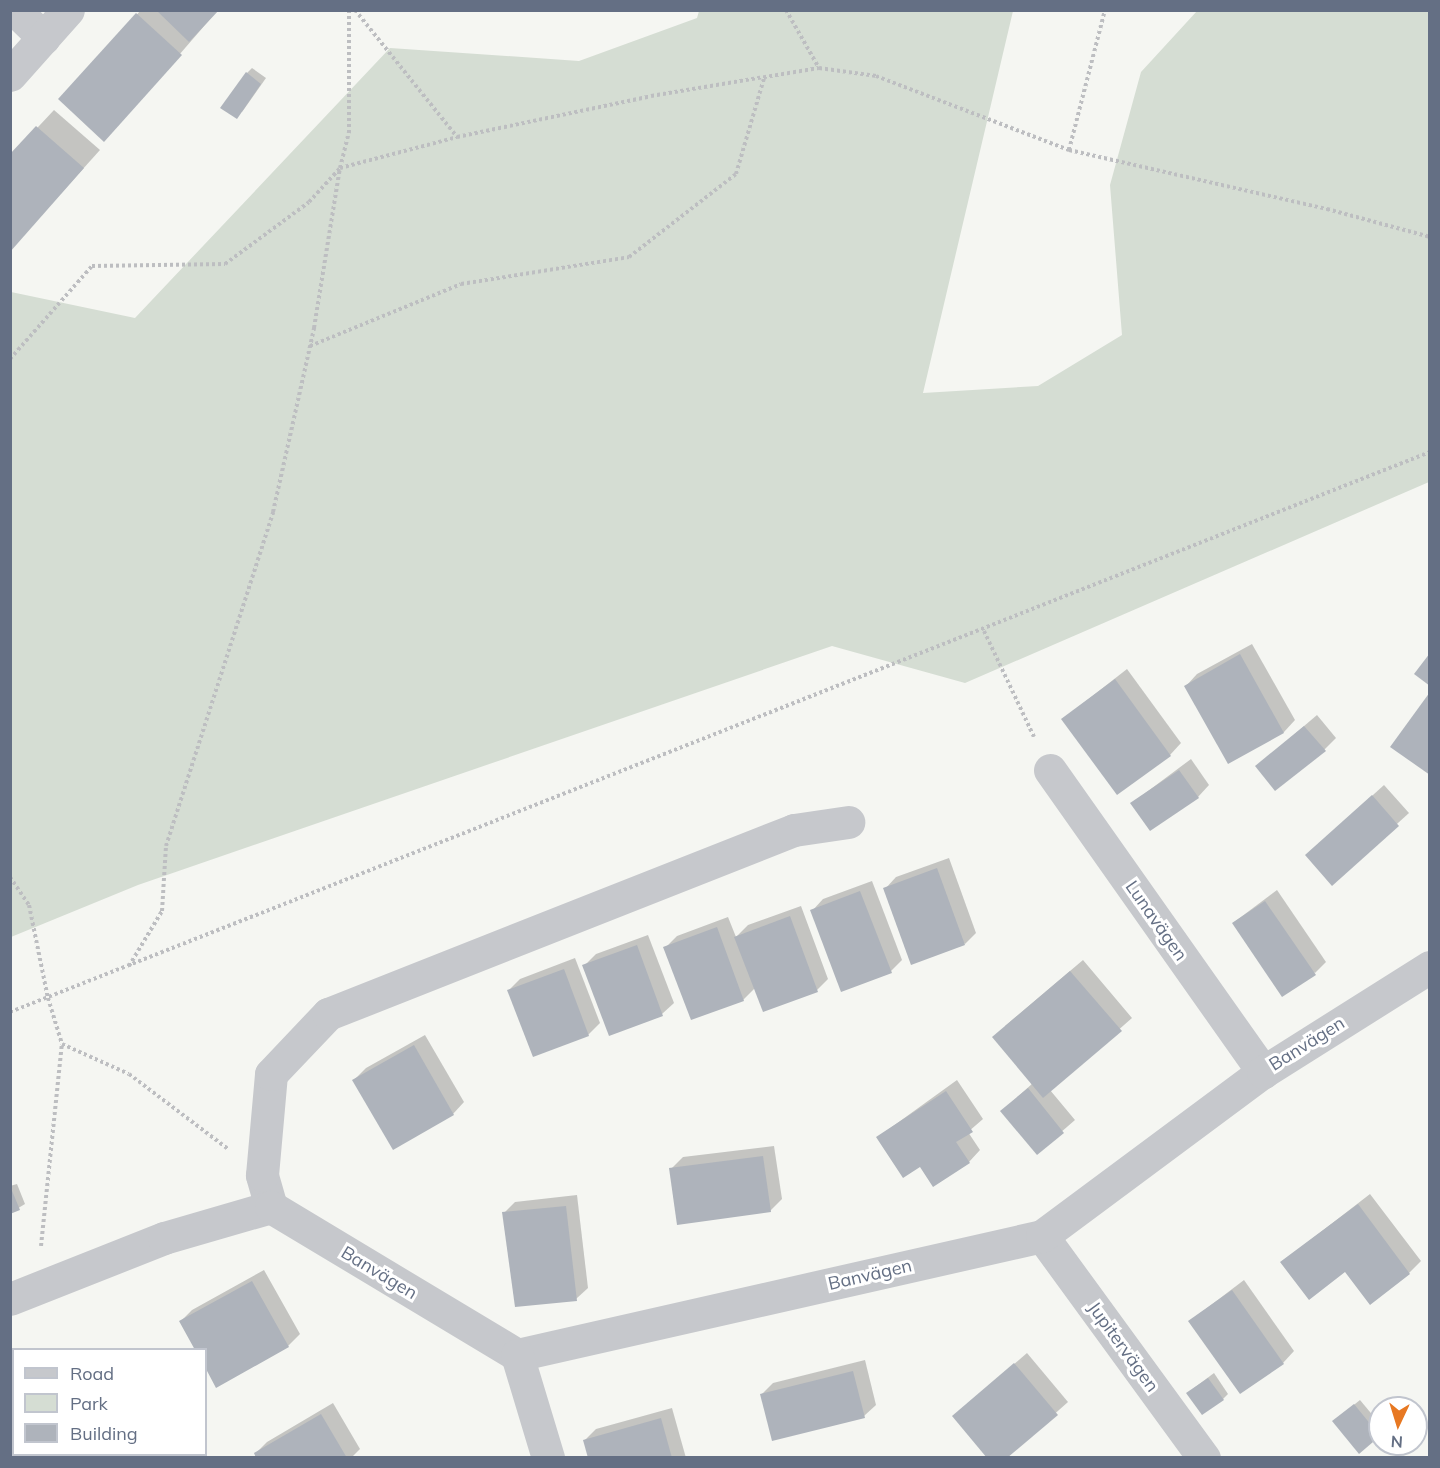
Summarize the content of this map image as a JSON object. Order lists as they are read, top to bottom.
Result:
{
  "streets": {
    "street": ["Lunavägen", "Banvägen", "Jupitervägen"]
  },
  "crossings": [
    ["Lunavägen", "Banvägen"],
    ["Banvägen", "Jupitervägen"]
  ],
  "legend": ["Road", "Park", "Building"],
  "north": "bottom"
}
